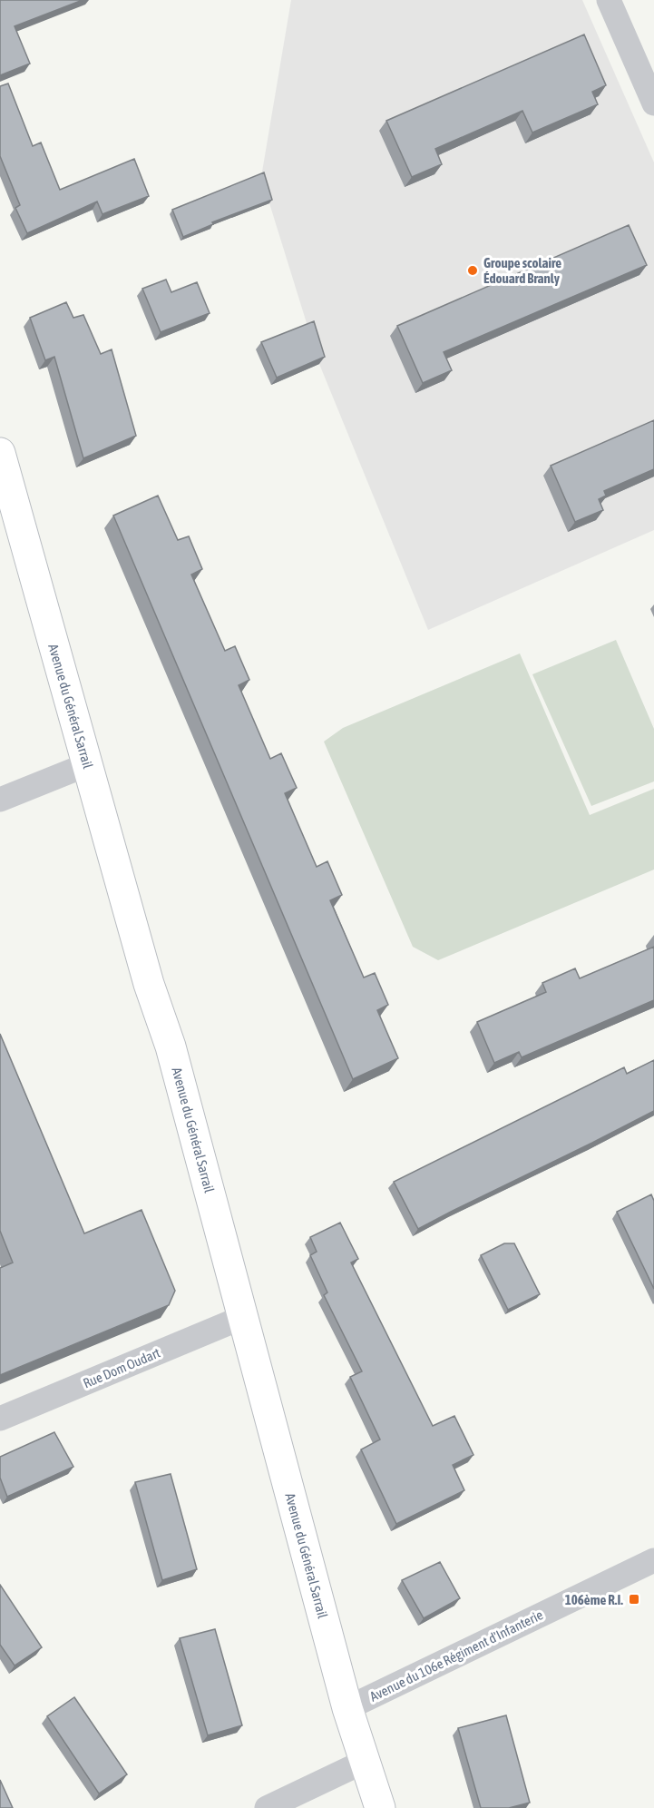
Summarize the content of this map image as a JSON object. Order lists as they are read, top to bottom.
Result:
{
  "streets": {
    "main road": ["Avenue du Général Sarrail"],
    "street": ["Rue Dom Oudart", "Avenue du 106e Régiment d'Infanterie"]
  },
  "crossings": [
    ["Avenue du Général Sarrail", "Rue Dom Oudart"],
    ["Avenue du Général Sarrail", "Avenue du 106e Régiment d'Infanterie"]
  ],
  "places": {
    "other": ["Groupe scolaire Édouard Branly"],
    "transit": ["106ème R.I."]
  }
}
